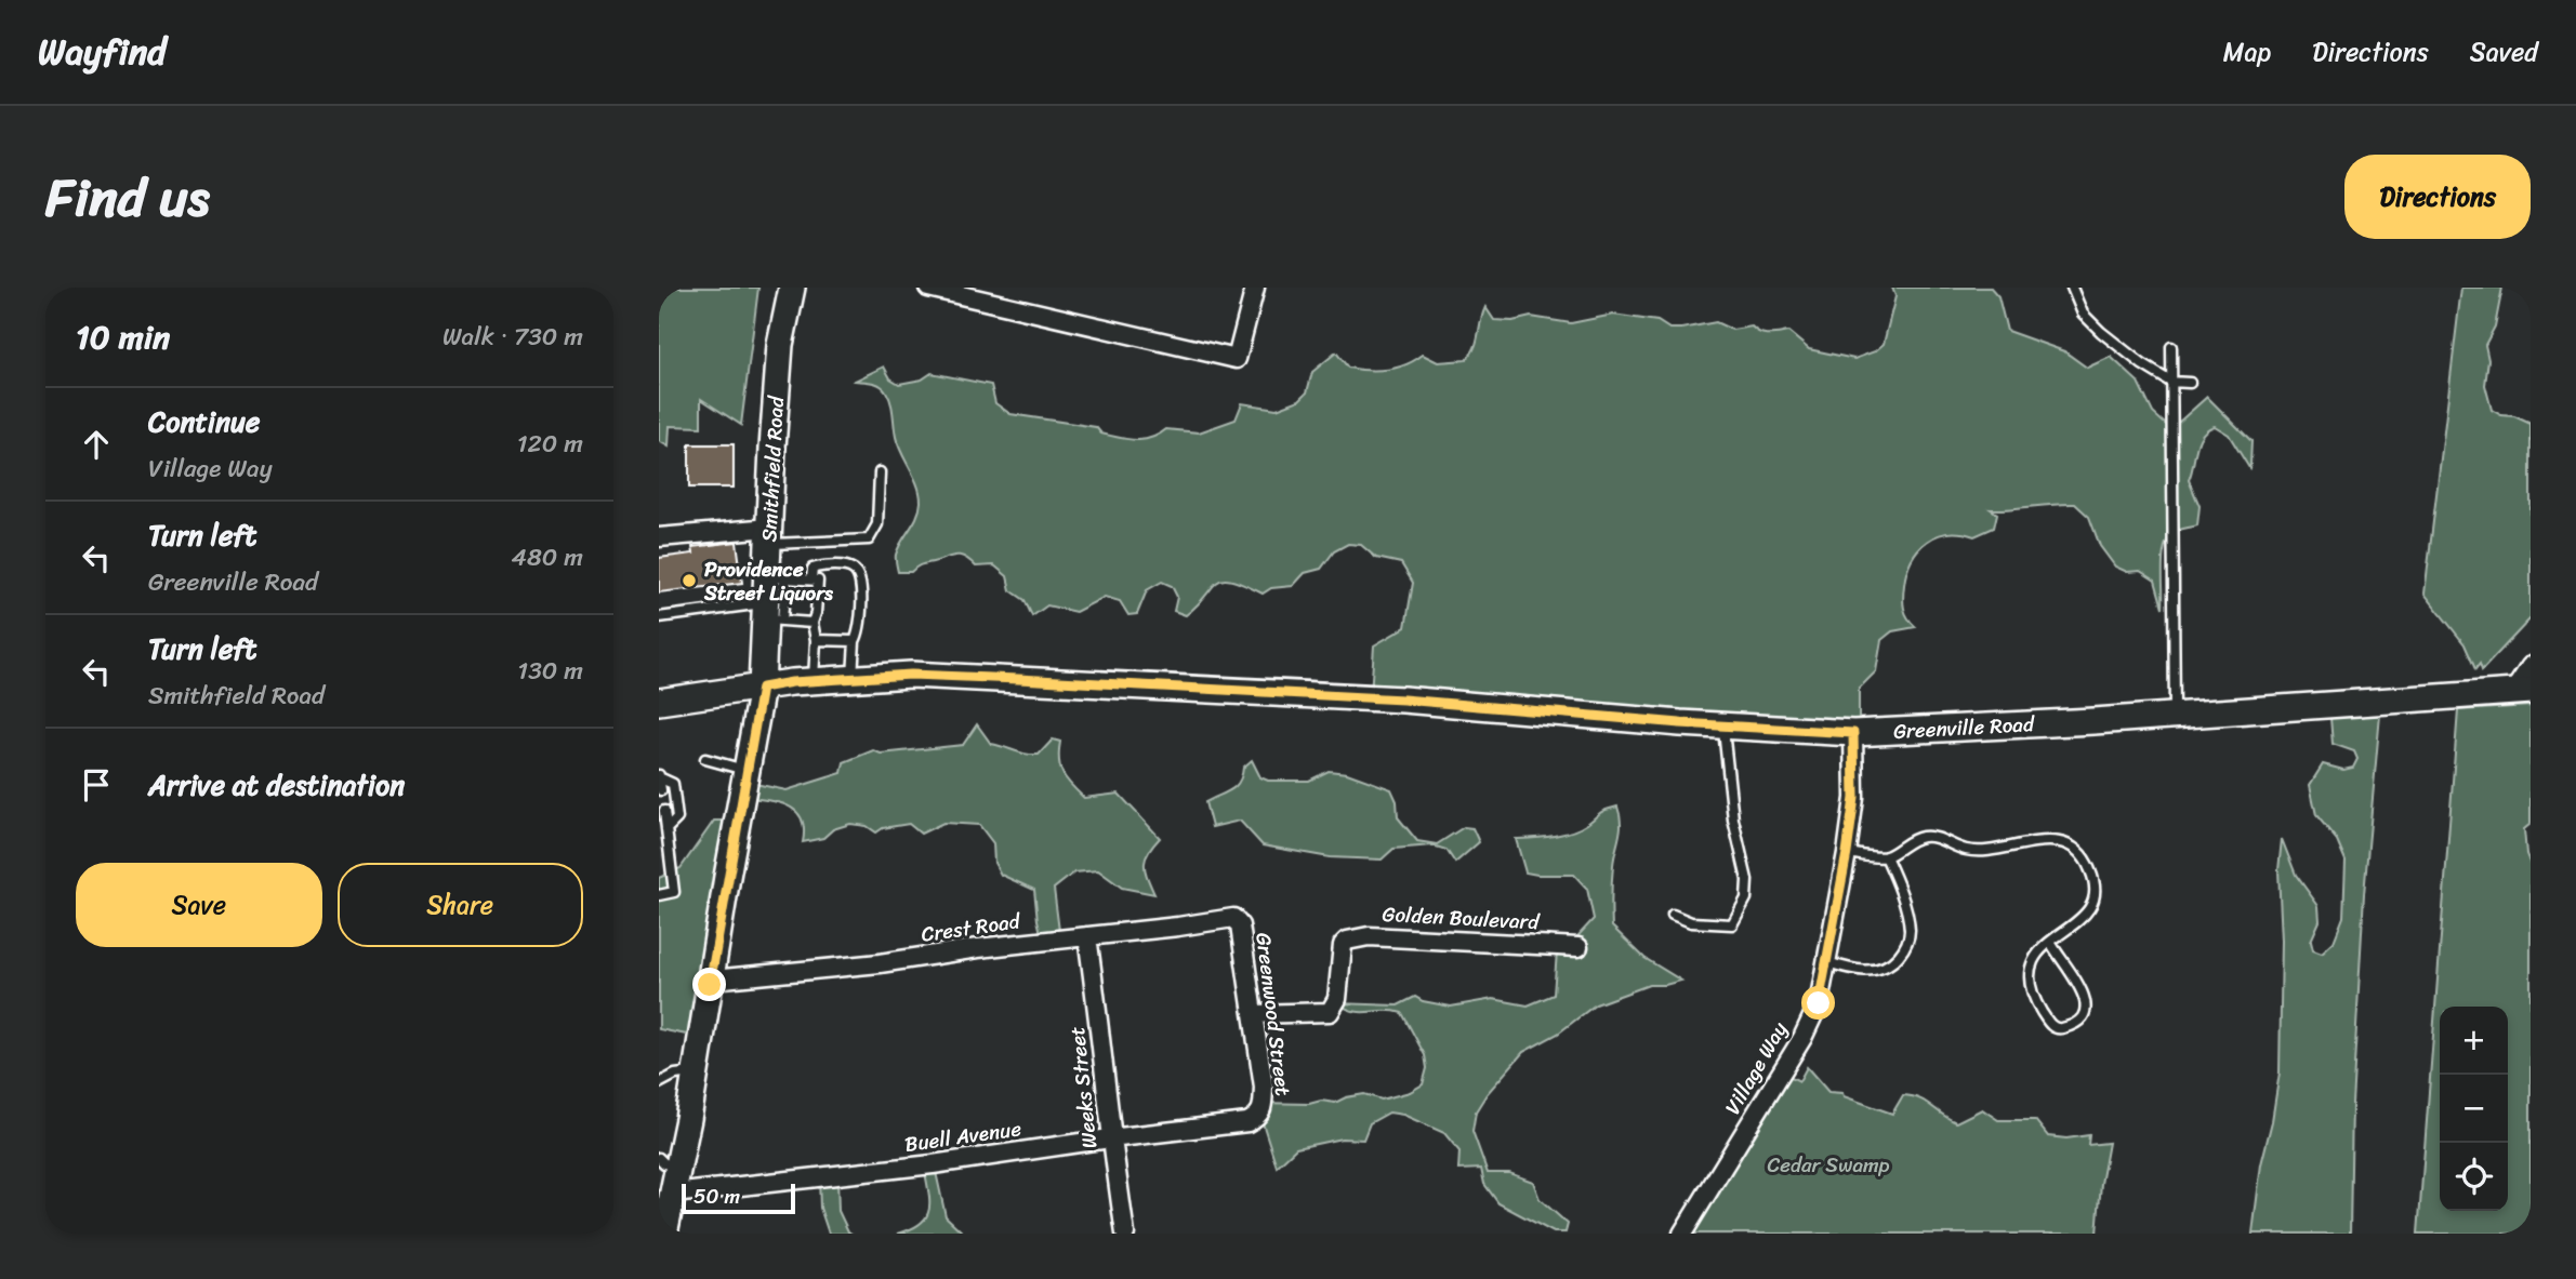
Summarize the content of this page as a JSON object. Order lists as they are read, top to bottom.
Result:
{
  "streets": {
    "main road": ["Smithfield Road", "Greenville Road"],
    "street": [
      "Golden Boulevard",
      "Crest Road",
      "Greenwood Street",
      "Village Way",
      "Weeks Street",
      "Buell Avenue"
    ]
  },
  "crossings": [
    ["Smithfield Road", "Greenville Road"],
    ["Smithfield Road", "Crest Road"],
    ["Smithfield Road", "Buell Avenue"],
    ["Greenville Road", "Village Way"],
    ["Golden Boulevard", "Greenwood Street"],
    ["Crest Road", "Greenwood Street"],
    ["Crest Road", "Weeks Street"],
    ["Greenwood Street", "Buell Avenue"],
    ["Weeks Street", "Buell Avenue"]
  ],
  "parks": ["Cedar Swamp"],
  "places": ["Providence Street Liquors"],
  "scale_bar": "50 m",
  "page": {
    "header": "Wayfind",
    "nav": ["Map", "Directions", "Saved"],
    "title": "Find us",
    "buttons": [
      "Directions",
      ["Save", "Share"]
    ],
    "heading": ["10 min", "Walk · 730 m"],
    "list": [
      ["Continue", "Village Way", "120 m"],
      ["Turn left", "Greenville Road", "480 m"],
      ["Turn left", "Smithfield Road", "130 m"],
      "Arrive at destination"
    ],
    "map_buttons": ["+", "−"],
    "scale": "50 m"
  }
}
